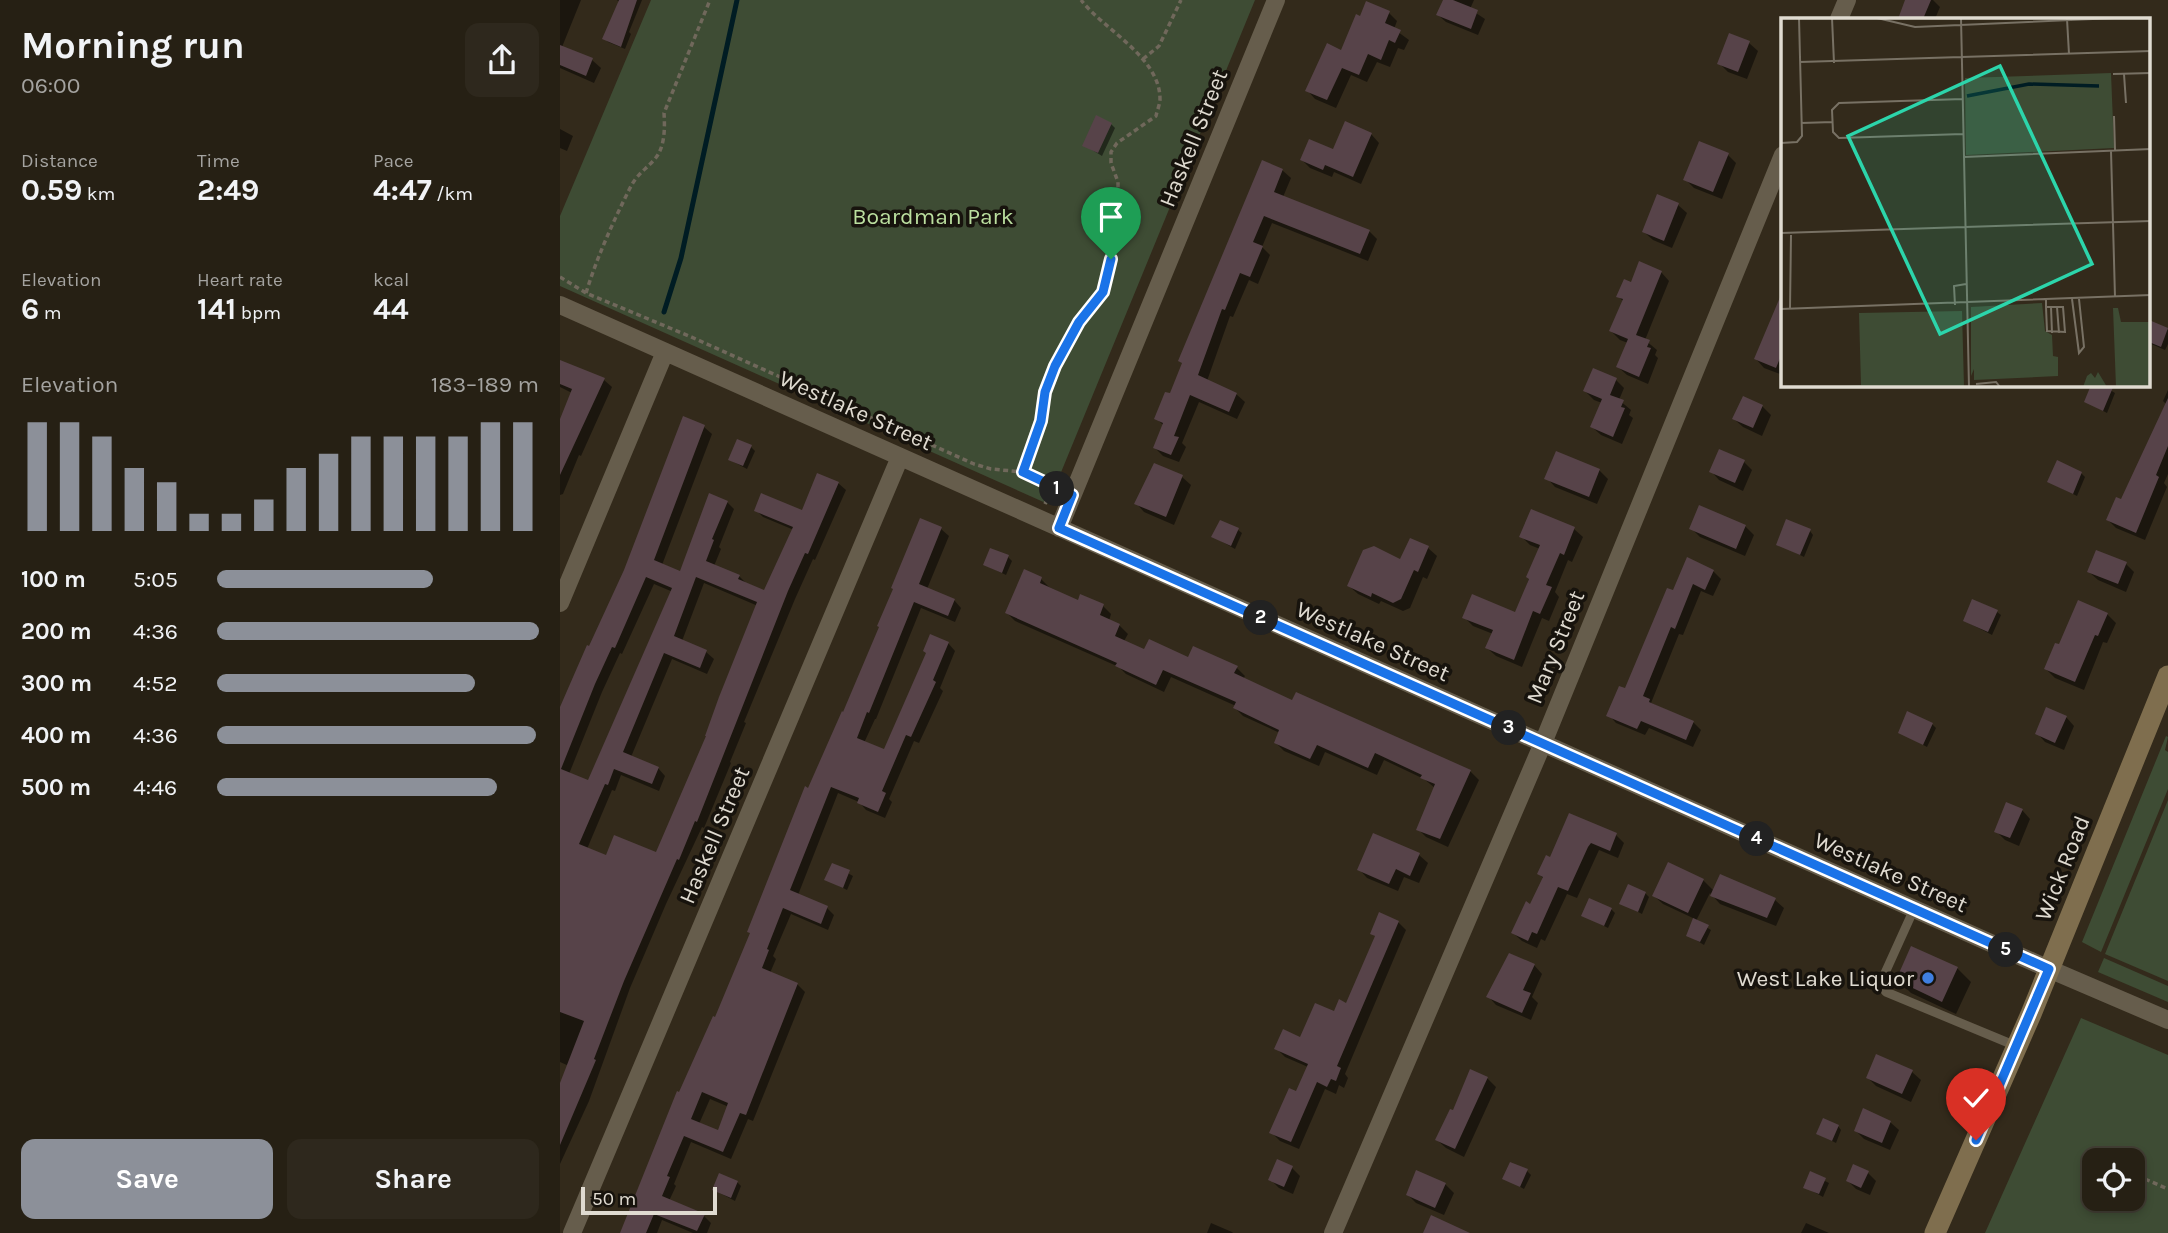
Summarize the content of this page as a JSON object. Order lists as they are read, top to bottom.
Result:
{
  "streets": {
    "street": [
      "Haskell Street",
      "Westlake Street",
      "Mary Street",
      "Wick Road"
    ]
  },
  "crossings": [
    ["Haskell Street", "Westlake Street"],
    ["Westlake Street", "Mary Street"],
    ["Westlake Street", "Wick Road"]
  ],
  "parks": ["Boardman Park"],
  "places": ["West Lake Liquor"],
  "scale_bar": "50 m",
  "page": {
    "heading": ["Morning run", "06:00"],
    "stats": [
      ["Distance", "0.59 km"],
      ["Time", "2:49"],
      ["Pace", "4:47 /km"],
      ["Elevation", "6 m"],
      ["Heart rate", "141 bpm"],
      ["kcal", "44"]
    ],
    "chart": ["Elevation", "183–189 m"],
    "pins": [
      "1",
      "2",
      "3",
      "4",
      "5"
    ],
    "list": [
      {
        "name": "100 m",
        "note": "5:05"
      },
      {
        "name": "200 m",
        "note": "4:36"
      },
      {
        "name": "300 m",
        "note": "4:52"
      },
      {
        "name": "400 m",
        "note": "4:36"
      },
      {
        "name": "500 m",
        "note": "4:46"
      }
    ],
    "buttons": ["Save", "Share"],
    "scale": "50 m"
  }
}
